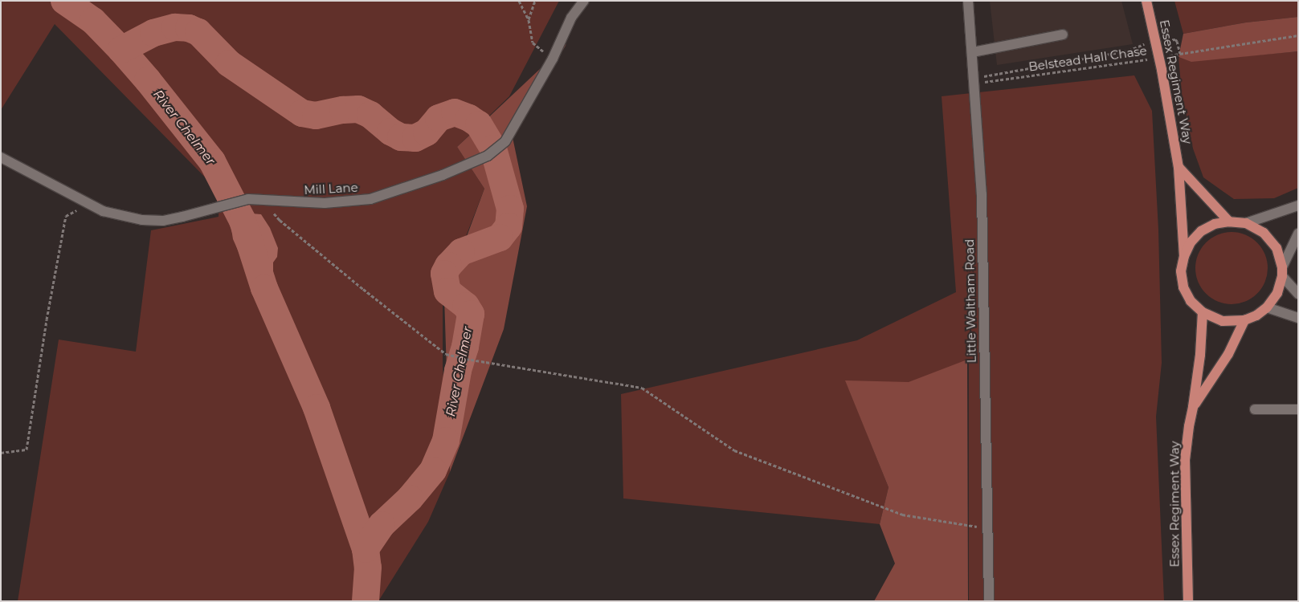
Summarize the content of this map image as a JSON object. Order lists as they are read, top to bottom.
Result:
{
  "streets": {
    "main road": ["Essex Regiment Way"],
    "street": ["Mill Lane", "Little Waltham Road"],
    "path": ["Belstead Hall Chase"]
  },
  "crossings": [
    ["Belstead Hall Chase", "Essex Regiment Way"],
    ["Belstead Hall Chase", "Little Waltham Road"]
  ],
  "water": ["River Chelmer"]
}
